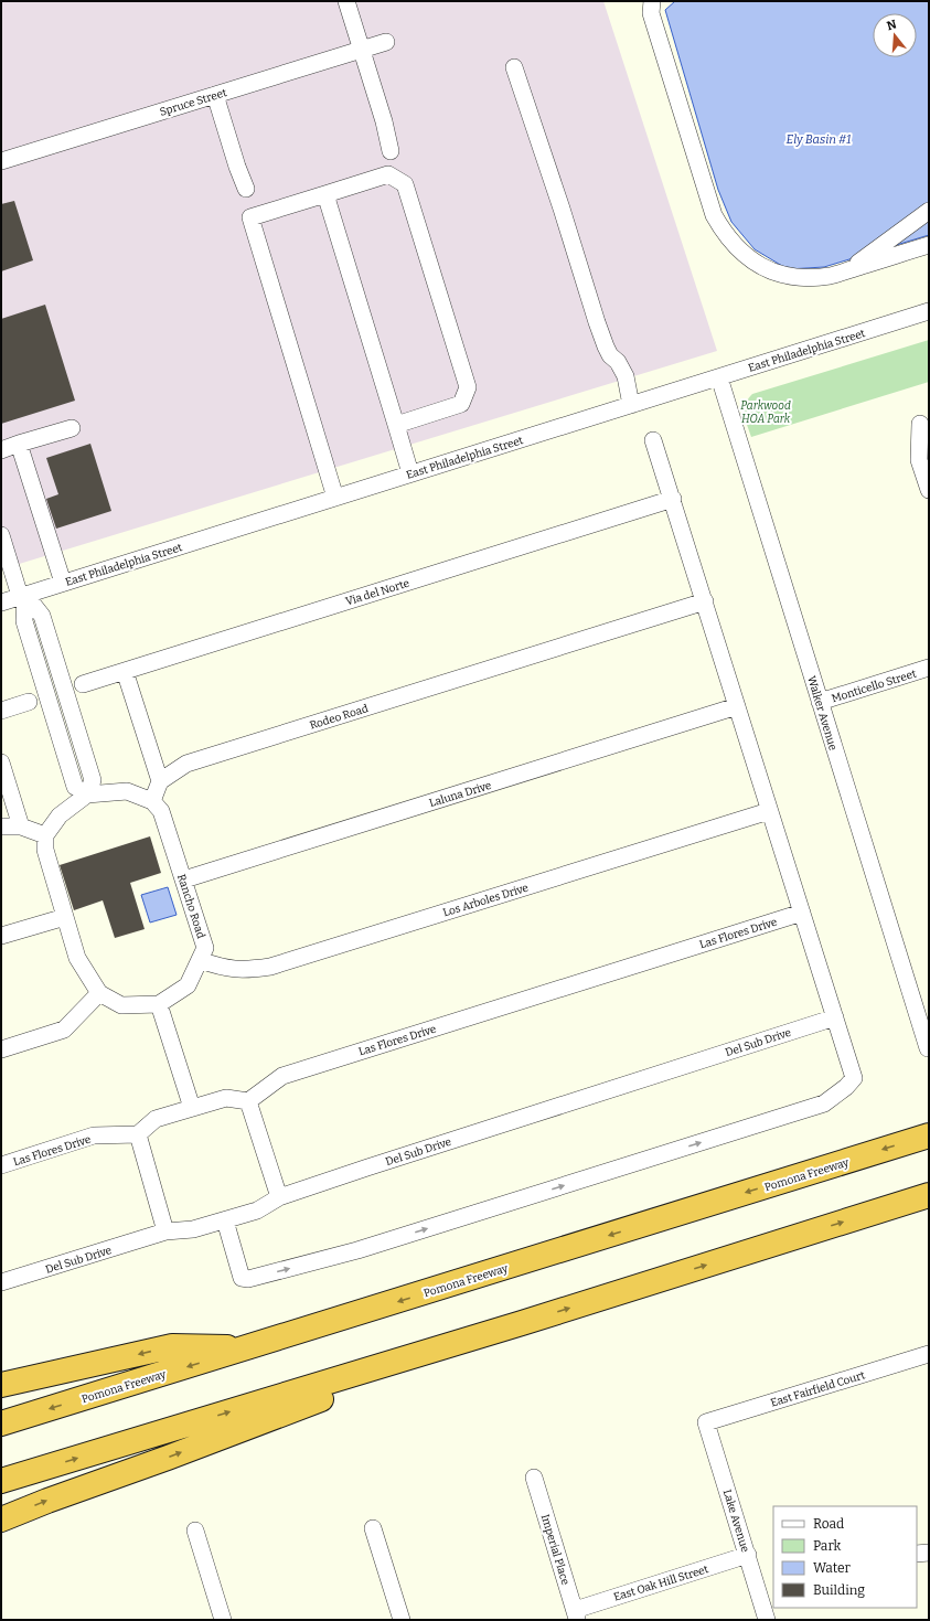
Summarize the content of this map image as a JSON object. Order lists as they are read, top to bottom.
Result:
{
  "streets": {
    "highway": ["Pomona Freeway"],
    "street": [
      "Spruce Street",
      "East Philadelphia Street",
      "Via del Norte",
      "Monticello Street",
      "Walker Avenue",
      "Rodeo Road",
      "Laluna Drive",
      "Los Arboles Drive",
      "Rancho Road",
      "Las Flores Drive",
      "Del Sub Drive",
      "East Fairfield Court",
      "Lake Avenue",
      "Imperial Place",
      "East Oak Hill Street"
    ]
  },
  "crossings": [
    ["East Philadelphia Street", "Walker Avenue"],
    ["Monticello Street", "Walker Avenue"],
    ["Laluna Drive", "Rancho Road"],
    ["Los Arboles Drive", "Rancho Road"],
    ["East Fairfield Court", "Lake Avenue"],
    ["Lake Avenue", "East Oak Hill Street"],
    ["Imperial Place", "East Oak Hill Street"]
  ],
  "water": ["Ely Basin #1"],
  "parks": ["Parkwood HOA Park"],
  "legend": [
    "Road",
    "Park",
    "Water",
    "Building"
  ],
  "north": "top"
}
